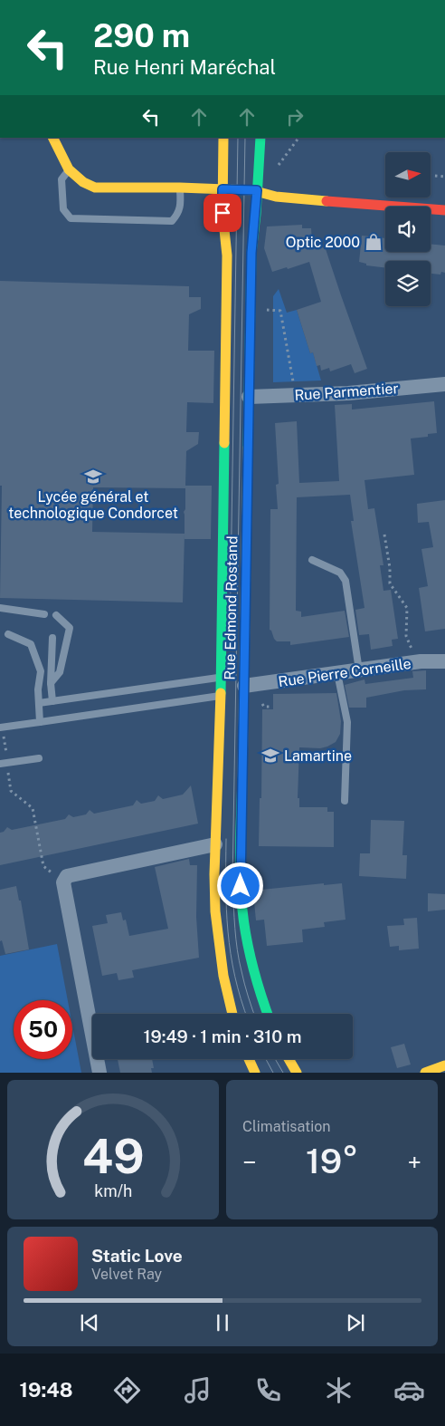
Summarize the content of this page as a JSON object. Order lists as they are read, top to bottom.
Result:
{
  "streets": {
    "main road": ["Rue Edmond Rostand"],
    "street": ["Rue Parmentier", "Rue Pierre Corneille"]
  },
  "crossings": [
    ["Rue Parmentier", "Rue Edmond Rostand"],
    ["Rue Edmond Rostand", "Rue Pierre Corneille"]
  ],
  "places": {
    "shop": ["Optic 2000"],
    "school or university": ["Lycée général et technologique Condorcet", "Lamartine"]
  },
  "north": "right",
  "page": {
    "turn": ["290 m", "Rue Henri Maréchal"],
    "limit": "50",
    "trip": "19:49 · 1 min · 310 m",
    "tile": "Climatisation",
    "heat": ["−", "19°", "+"],
    "song": ["Static Love", "Velvet Ray"],
    "tabs": "19:48",
    "gauge": ["49", "km/h"]
  }
}
